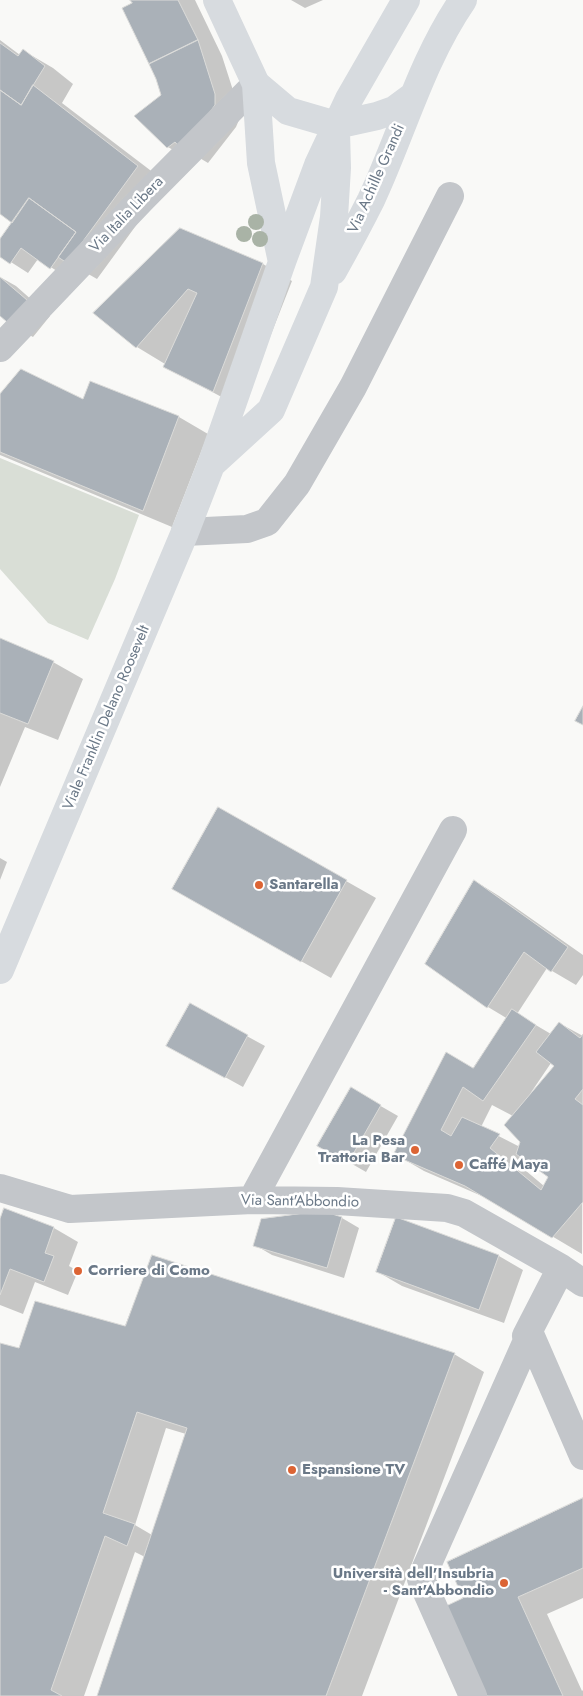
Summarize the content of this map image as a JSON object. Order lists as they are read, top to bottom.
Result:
{
  "streets": {
    "main road": ["Via Achille Grandi", "Viale Franklin Delano Roosevelt"],
    "street": ["Via Italia Libera", "Via Sant'Abbondio"]
  },
  "crossings": [
    ["Via Achille Grandi", "Viale Franklin Delano Roosevelt"]
  ],
  "places": [
    "Santarella",
    "La Pesa Trattoria Bar",
    "Caffé Maya",
    "Corriere di Como",
    "Espansione TV",
    "Università dell'Insubria - Sant'Abbondio"
  ]
}
